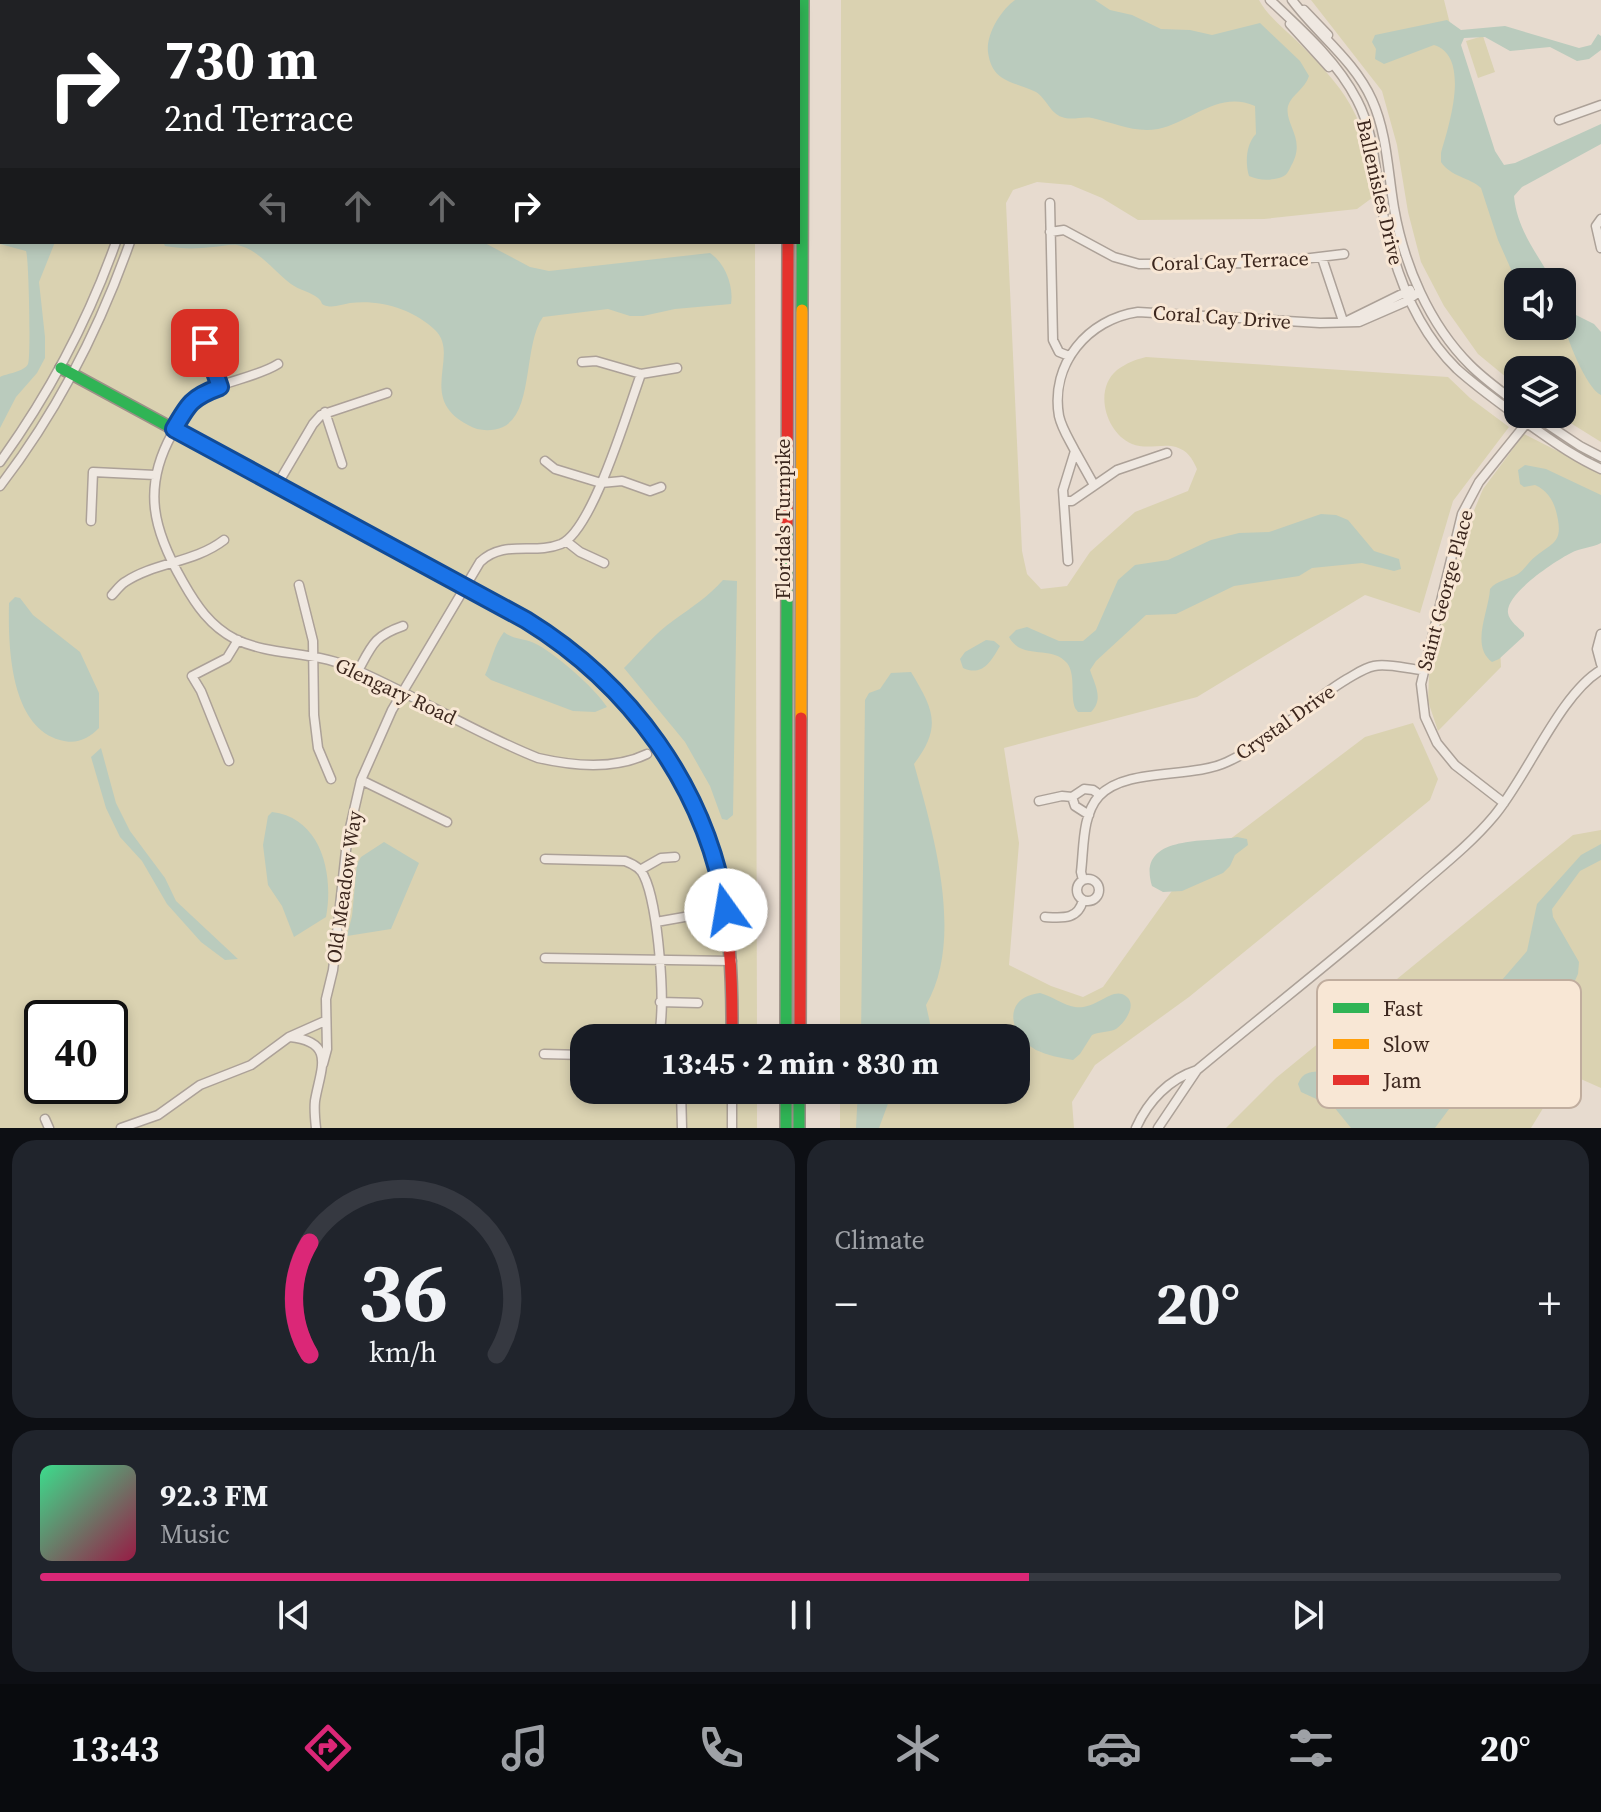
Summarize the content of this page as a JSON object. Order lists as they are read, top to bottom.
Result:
{
  "streets": {
    "main road": ["Florida's Turnpike"],
    "street": [
      "Ballenisles Drive",
      "Coral Cay Terrace",
      "Coral Cay Drive",
      "Saint George Place",
      "Glengary Road",
      "Crystal Drive",
      "Old Meadow Way"
    ]
  },
  "crossings": [
    ["Ballenisles Drive", "Coral Cay Drive"],
    ["Coral Cay Terrace", "Coral Cay Drive"],
    ["Saint George Place", "Crystal Drive"],
    ["Glengary Road", "Old Meadow Way"]
  ],
  "legend": ["Fast", "Slow", "Jam"],
  "page": {
    "turn": ["730 m", "2nd Terrace"],
    "limit": "40",
    "trip": "13:45 · 2 min · 830 m",
    "tile": "Climate",
    "heat": ["−", "20°", "+"],
    "song": ["92.3 FM", "Music"],
    "tabs": ["13:43", "20°"],
    "gauge": ["36", "km/h"]
  }
}
